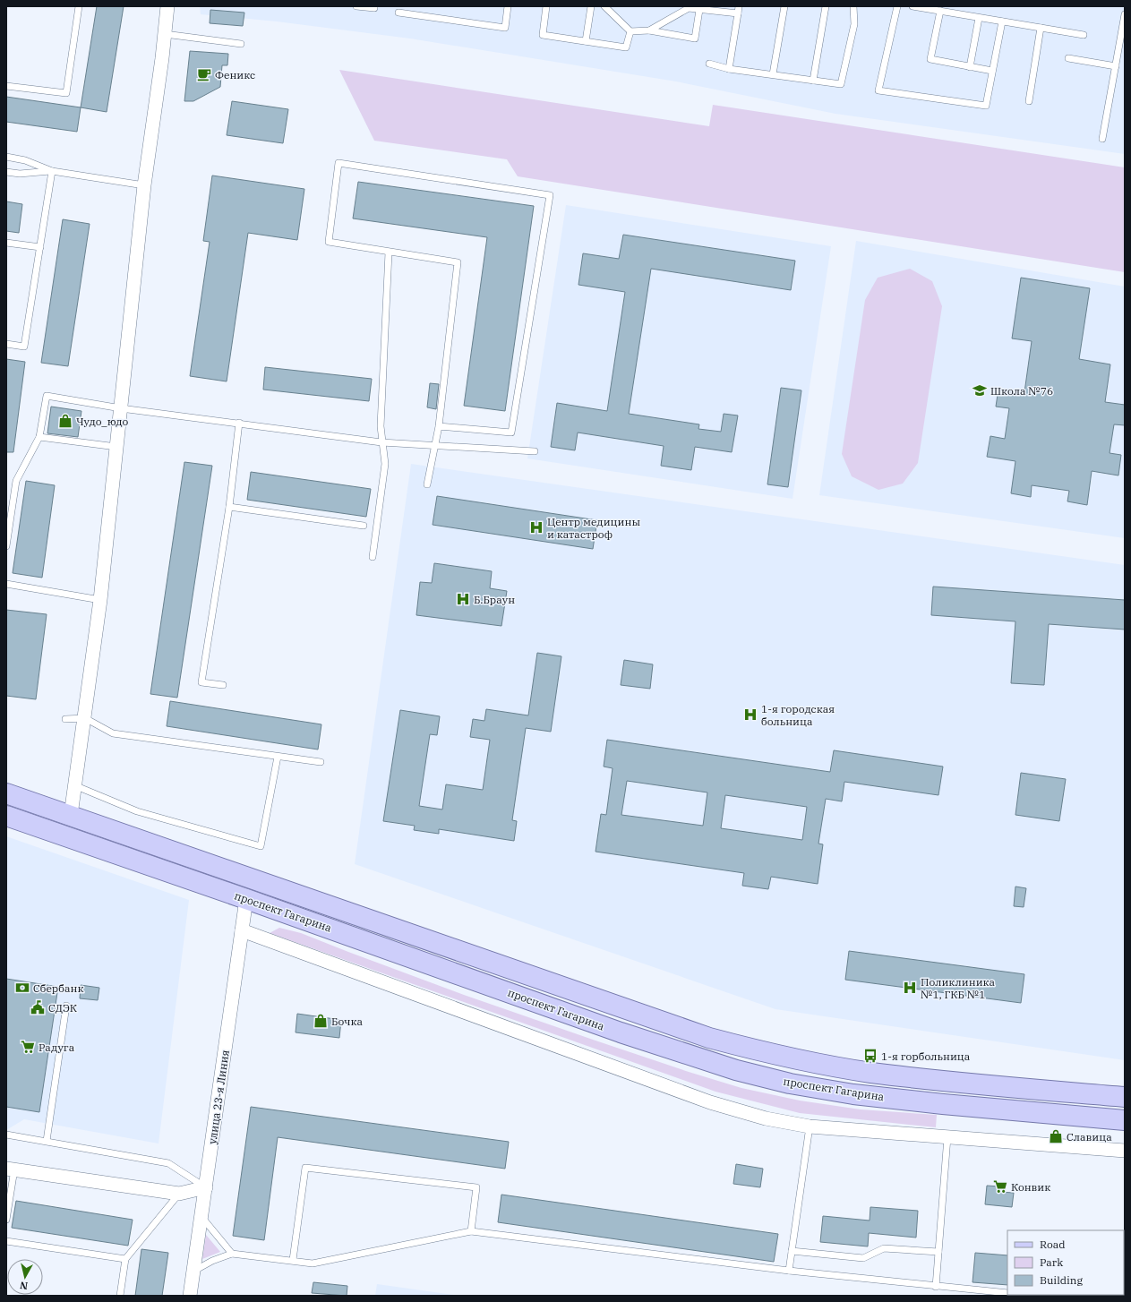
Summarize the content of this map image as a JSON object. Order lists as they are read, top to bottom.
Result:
{
  "streets": {
    "main road": ["проспект Гагарина"],
    "street": ["улица 23-я Линия"]
  },
  "crossings": [
    ["проспект Гагарина", "улица 23-я Линия"]
  ],
  "places": {
    "cafe": ["Феникс"],
    "school or university": ["Школа №76"],
    "shop": ["Чудо_юдо", "Бочка", "Славица"],
    "hospital": [
      "Центр медицины и катастроф",
      "Б.Браун",
      "1-я городская больница",
      "Поликлиника №1, ГКБ №1"
    ],
    "bank": ["Сбербанк"],
    "public building": ["СДЭК"],
    "supermarket": ["Радуга", "Конвик"],
    "bus stop": ["1-я горбольница"]
  },
  "legend": ["Road", "Park", "Building"],
  "north": "bottom"
}
